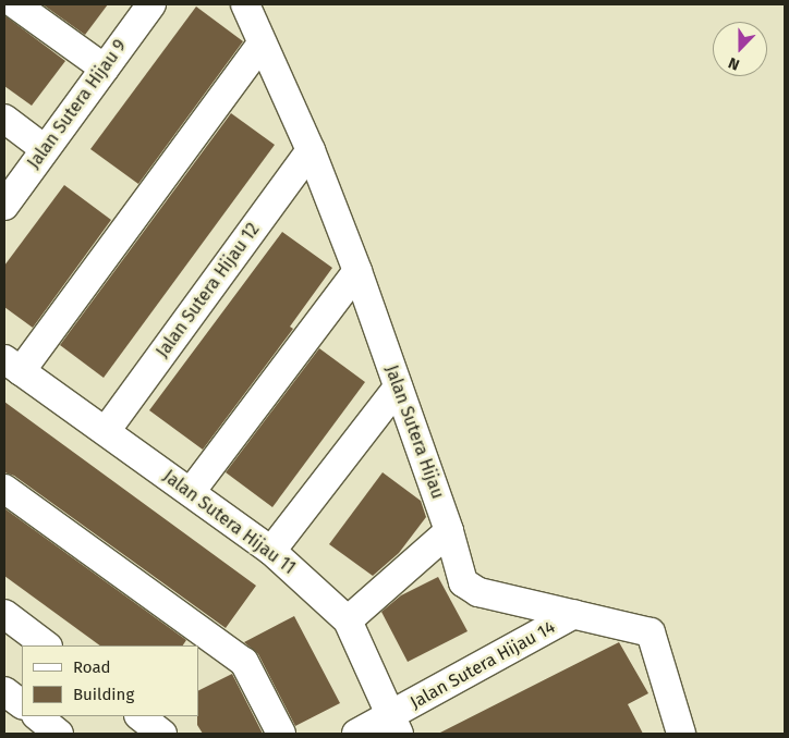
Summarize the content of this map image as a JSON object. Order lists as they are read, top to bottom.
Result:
{
  "streets": {
    "street": [
      "Jalan Sutera Hijau 9",
      "Jalan Sutera Hijau 12",
      "Jalan Sutera Hijau",
      "Jalan Sutera Hijau 11",
      "Jalan Sutera Hijau 14"
    ]
  },
  "crossings": [
    ["Jalan Sutera Hijau 12", "Jalan Sutera Hijau"],
    ["Jalan Sutera Hijau 12", "Jalan Sutera Hijau 11"],
    ["Jalan Sutera Hijau", "Jalan Sutera Hijau 14"],
    ["Jalan Sutera Hijau 11", "Jalan Sutera Hijau 14"]
  ],
  "legend": ["Road", "Building"],
  "north": "bottom"
}
